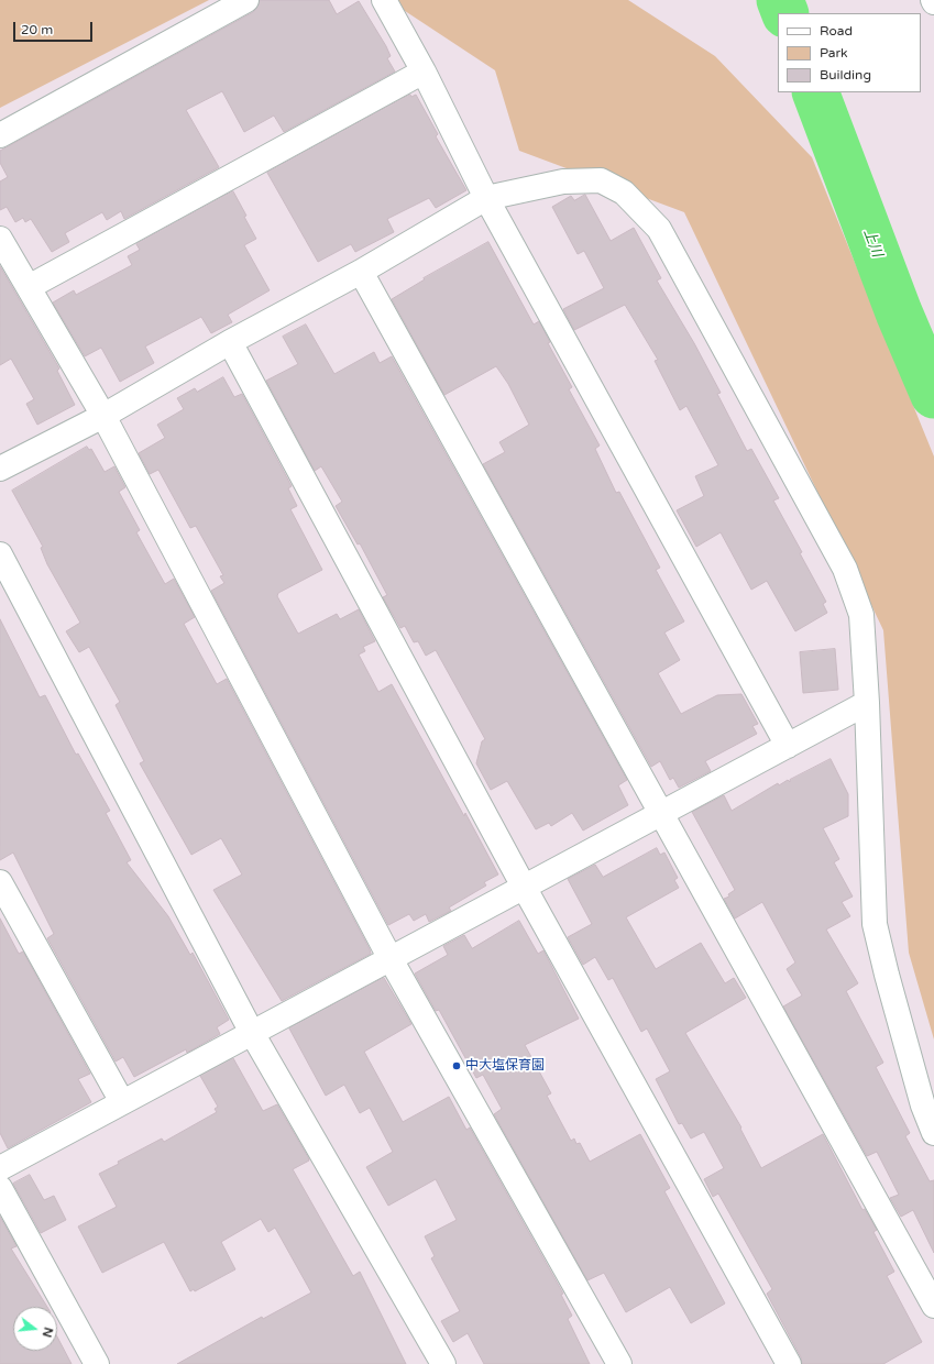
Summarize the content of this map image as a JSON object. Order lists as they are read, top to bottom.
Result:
{
  "water": ["上川"],
  "places": ["中大塩保育園"],
  "legend": ["Road", "Park", "Building"],
  "scale_bar": "20 m",
  "north": "right"
}
